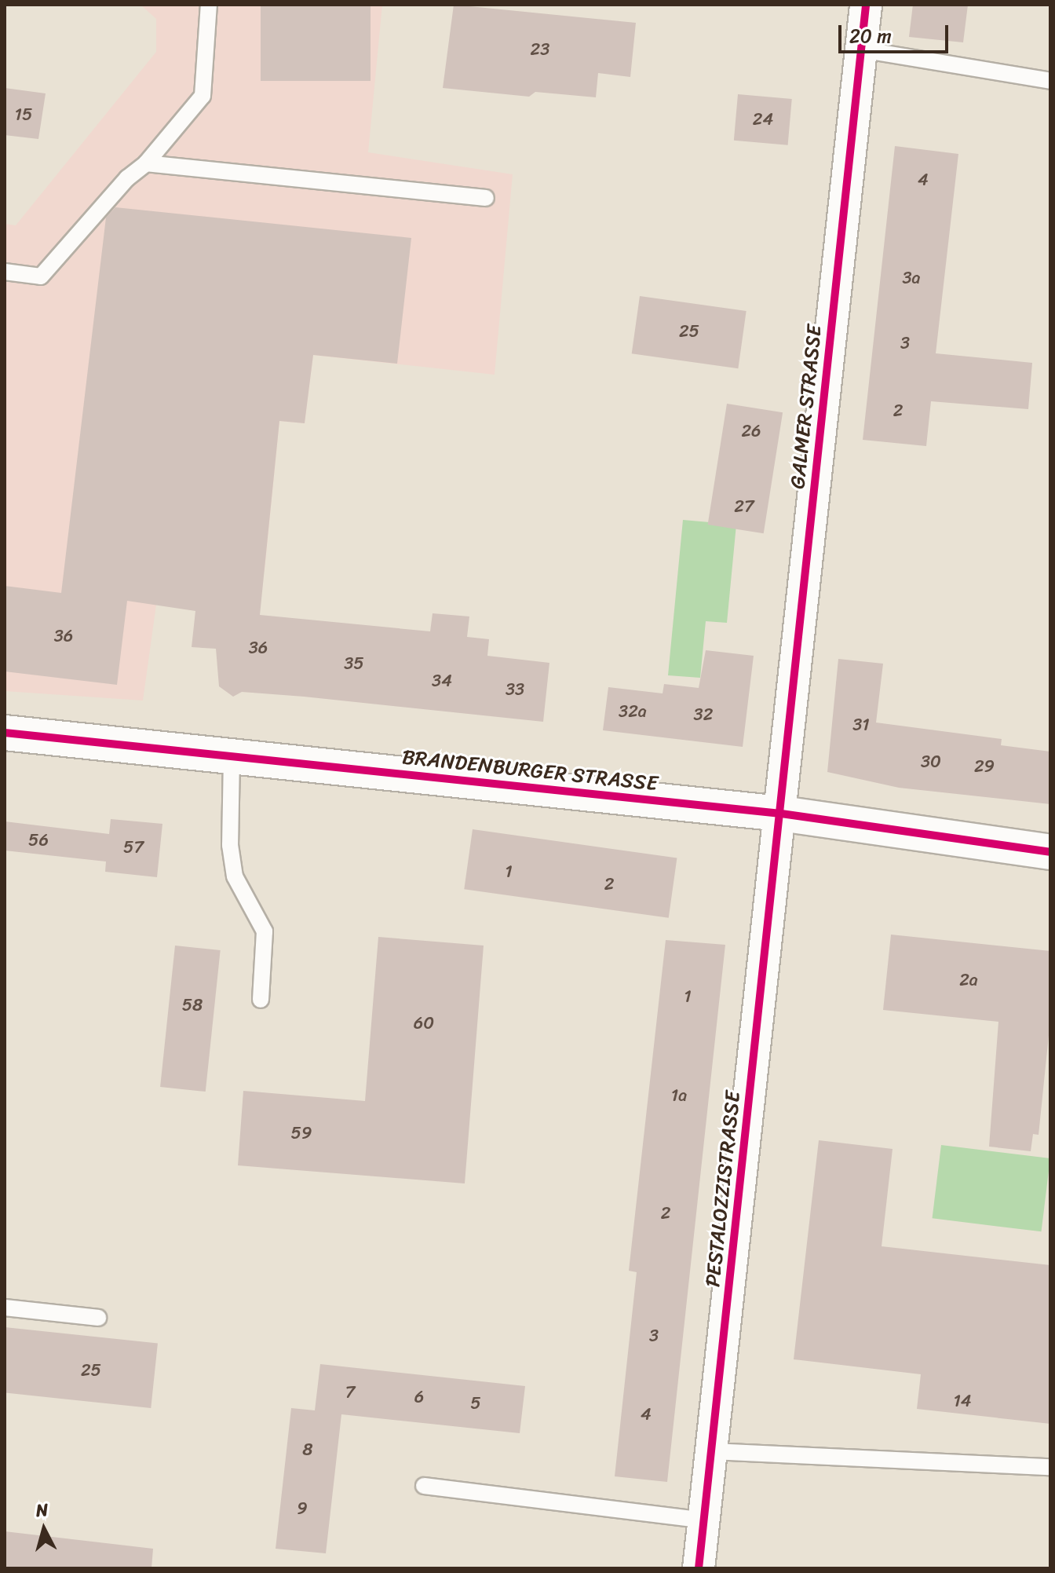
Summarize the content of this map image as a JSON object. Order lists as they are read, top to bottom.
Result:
{
  "streets": {
    "street": ["GALMER STRASSE", "BRANDENBURGER STRASSE", "PESTALOZZISTRASSE"]
  },
  "crossings": [
    ["GALMER STRASSE", "BRANDENBURGER STRASSE"],
    ["GALMER STRASSE", "PESTALOZZISTRASSE"],
    ["BRANDENBURGER STRASSE", "PESTALOZZISTRASSE"]
  ],
  "house_numbers": [
    "23",
    "15",
    "24",
    "4",
    "3a",
    "25",
    "3",
    "2",
    "26",
    "27",
    "36",
    "36",
    "35",
    "34",
    "33",
    "32a",
    "32",
    "31",
    "30",
    "29",
    "56",
    "57",
    "1",
    "2",
    "2a",
    "1",
    "58",
    "60",
    "1a",
    "59",
    "2",
    "3",
    "25",
    "7",
    "6",
    "14",
    "5",
    "4",
    "8",
    "9"
  ],
  "scale_bar": "20 m",
  "north": "top"
}
